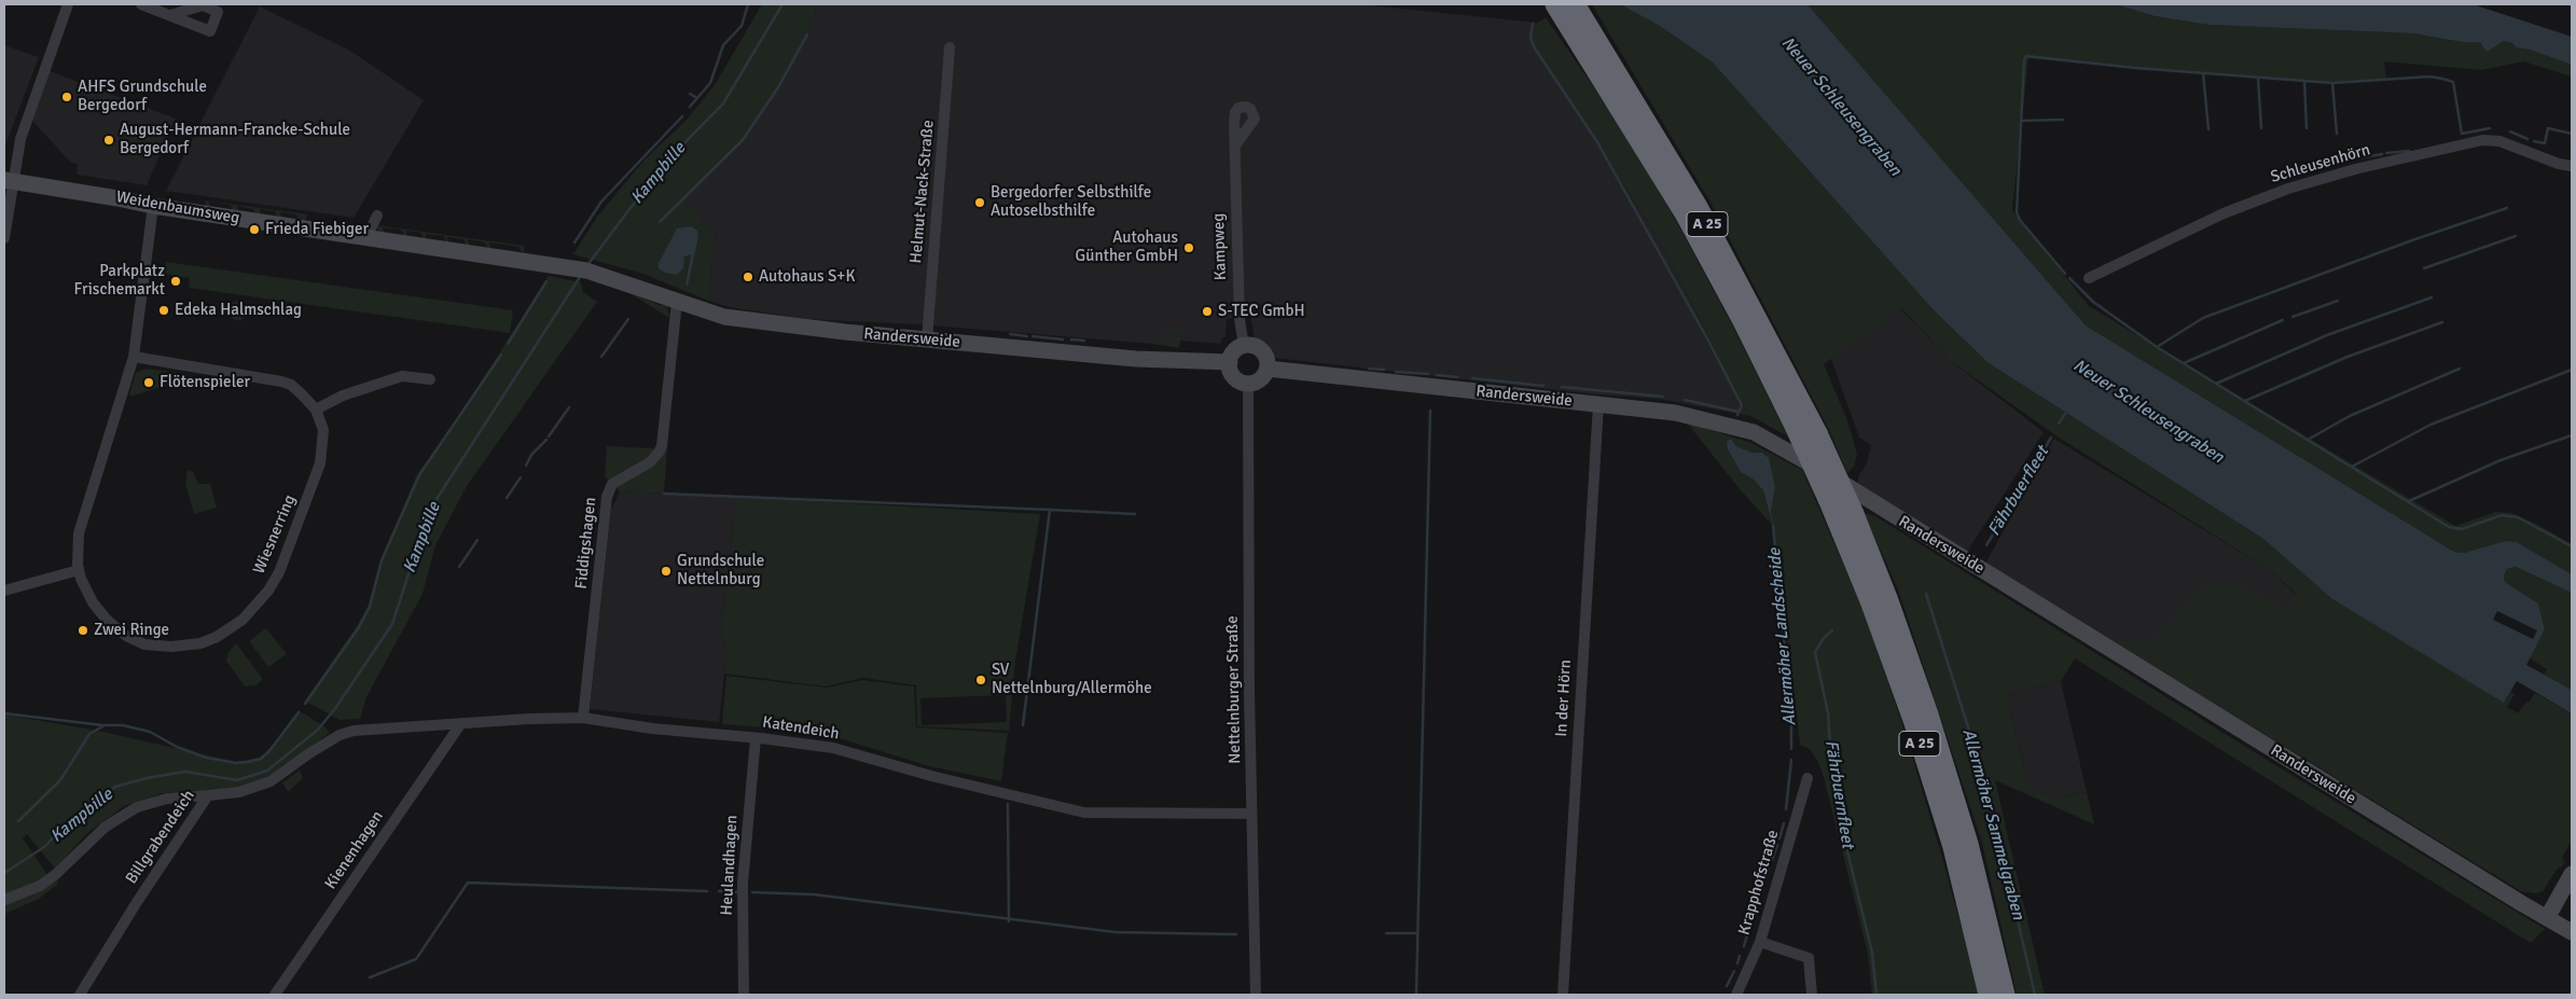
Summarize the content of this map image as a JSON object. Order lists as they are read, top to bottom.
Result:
{
  "streets": {
    "highway": ["A 25"],
    "street": [
      "Schleusenhörn",
      "Helmut-Nack-Straße",
      "Weidenbaumsweg",
      "Kampweg",
      "Randersweide",
      "Wiesnerring",
      "Fiddigshagen",
      "Nettelnburger Straße",
      "In der Hörn",
      "Katendeich",
      "Billgrabendeich",
      "Kienenhagen",
      "Heulandhagen",
      "Krapphofstraße"
    ]
  },
  "crossings": [
    ["Helmut-Nack-Straße", "Randersweide"],
    ["Weidenbaumsweg", "Randersweide"],
    ["Weidenbaumsweg", "Wiesnerring"],
    ["Kampweg", "Randersweide"],
    ["Kampweg", "Nettelnburger Straße"],
    ["Randersweide", "Fiddigshagen"],
    ["Randersweide", "Nettelnburger Straße"],
    ["Randersweide", "In der Hörn"],
    ["Fiddigshagen", "Katendeich"],
    ["Nettelnburger Straße", "Katendeich"],
    ["Katendeich", "Billgrabendeich"],
    ["Katendeich", "Kienenhagen"],
    ["Katendeich", "Heulandhagen"]
  ],
  "water": [
    "Neuer Schleusengraben",
    "Kampbille",
    "Fährbuerfleet",
    "Allermöher Landscheide",
    "Fährbuernfleet",
    "Allermöher Sammelgraben"
  ],
  "places": [
    "AHFS Grundschule Bergedorf",
    "August-Hermann-Francke-Schule Bergedorf",
    "Bergedorfer Selbsthilfe Autoselbsthilfe",
    "Frieda Fiebiger",
    "Autohaus Günther GmbH",
    "Autohaus S+K",
    "Parkplatz Frischemarkt",
    "Edeka Halmschlag",
    "S-TEC GmbH",
    "Flötenspieler",
    "Grundschule Nettelnburg",
    "Zwei Ringe",
    "SV Nettelnburg/Allermöhe"
  ]
}
